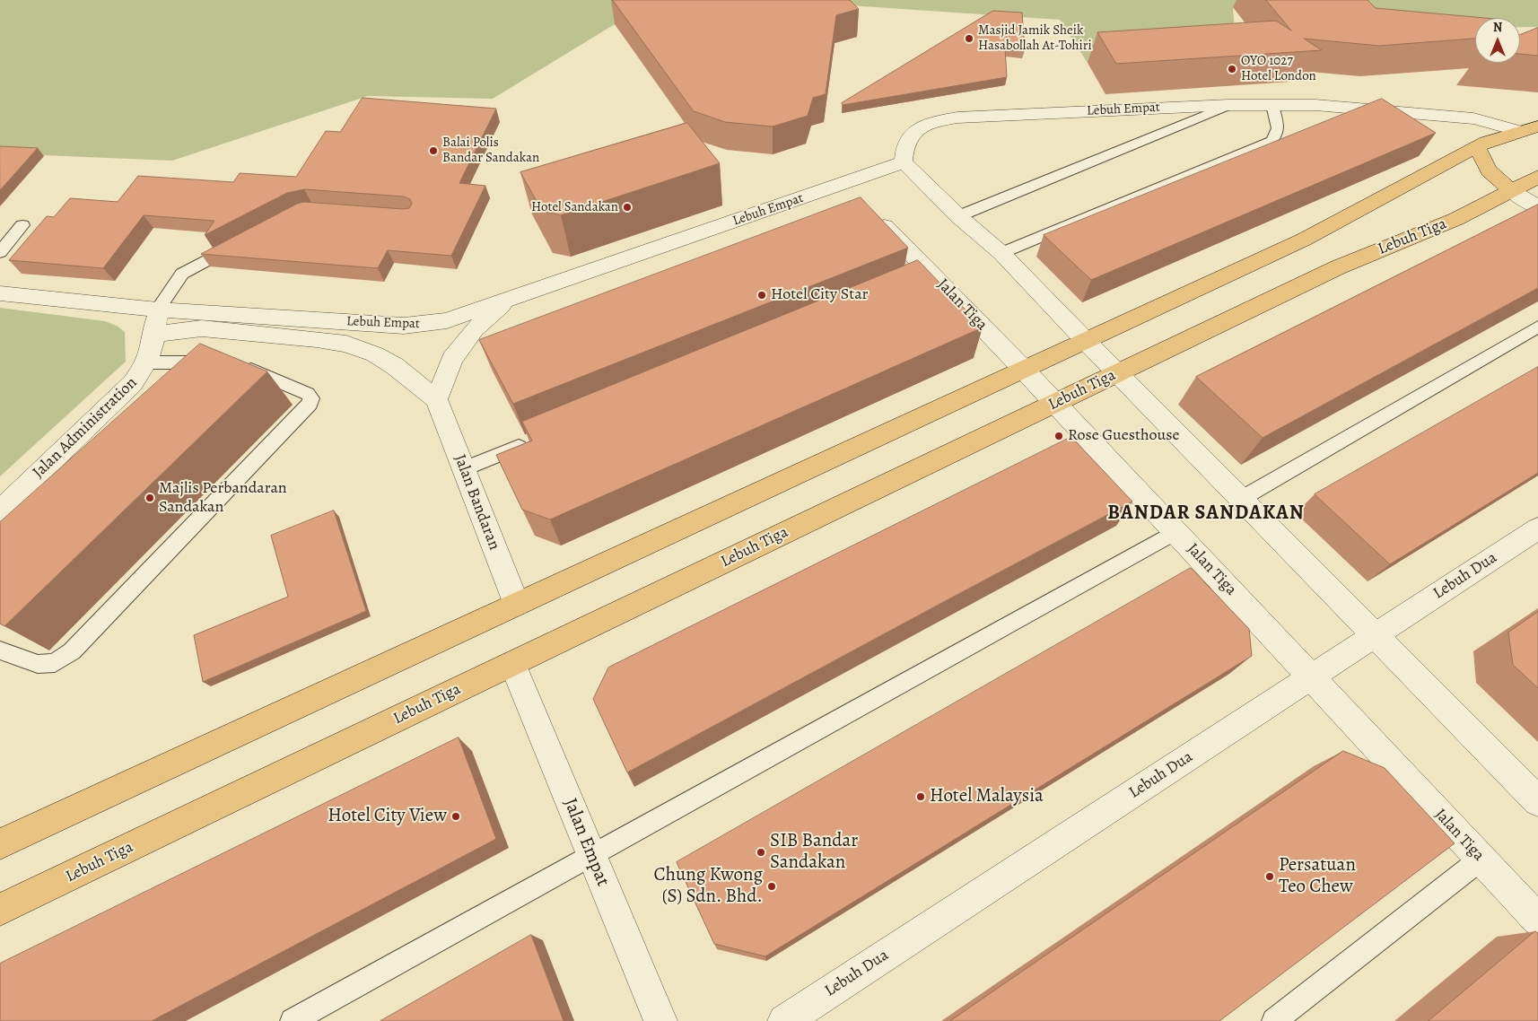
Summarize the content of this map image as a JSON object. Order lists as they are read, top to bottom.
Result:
{
  "streets": {
    "main road": ["Lebuh Tiga"],
    "street": [
      "Lebuh Empat",
      "Jalan Tiga",
      "Jalan Administration",
      "Jalan Bandaran",
      "Lebuh Dua",
      "Jalan Empat"
    ]
  },
  "crossings": [
    ["Lebuh Empat", "Jalan Administration"],
    ["Lebuh Empat", "Jalan Bandaran"],
    ["Lebuh Tiga", "Jalan Tiga"],
    ["Lebuh Tiga", "Jalan Empat"],
    ["Jalan Tiga", "Lebuh Dua"]
  ],
  "districts": ["BANDAR SANDAKAN"],
  "places": [
    "Masjid Jamik Sheik Hasabollah At-Tohiri",
    "OYO 1027 Hotel London",
    "Balai Polis Bandar Sandakan",
    "Hotel Sandakan",
    "Hotel City Star",
    "Rose Guesthouse",
    "Majlis Perbandaran Sandakan",
    "Hotel Malaysia",
    "Hotel City View",
    "SIB Bandar Sandakan",
    "Persatuan Teo Chew",
    "Chung Kwong (S) Sdn. Bhd."
  ],
  "north": "top"
}
